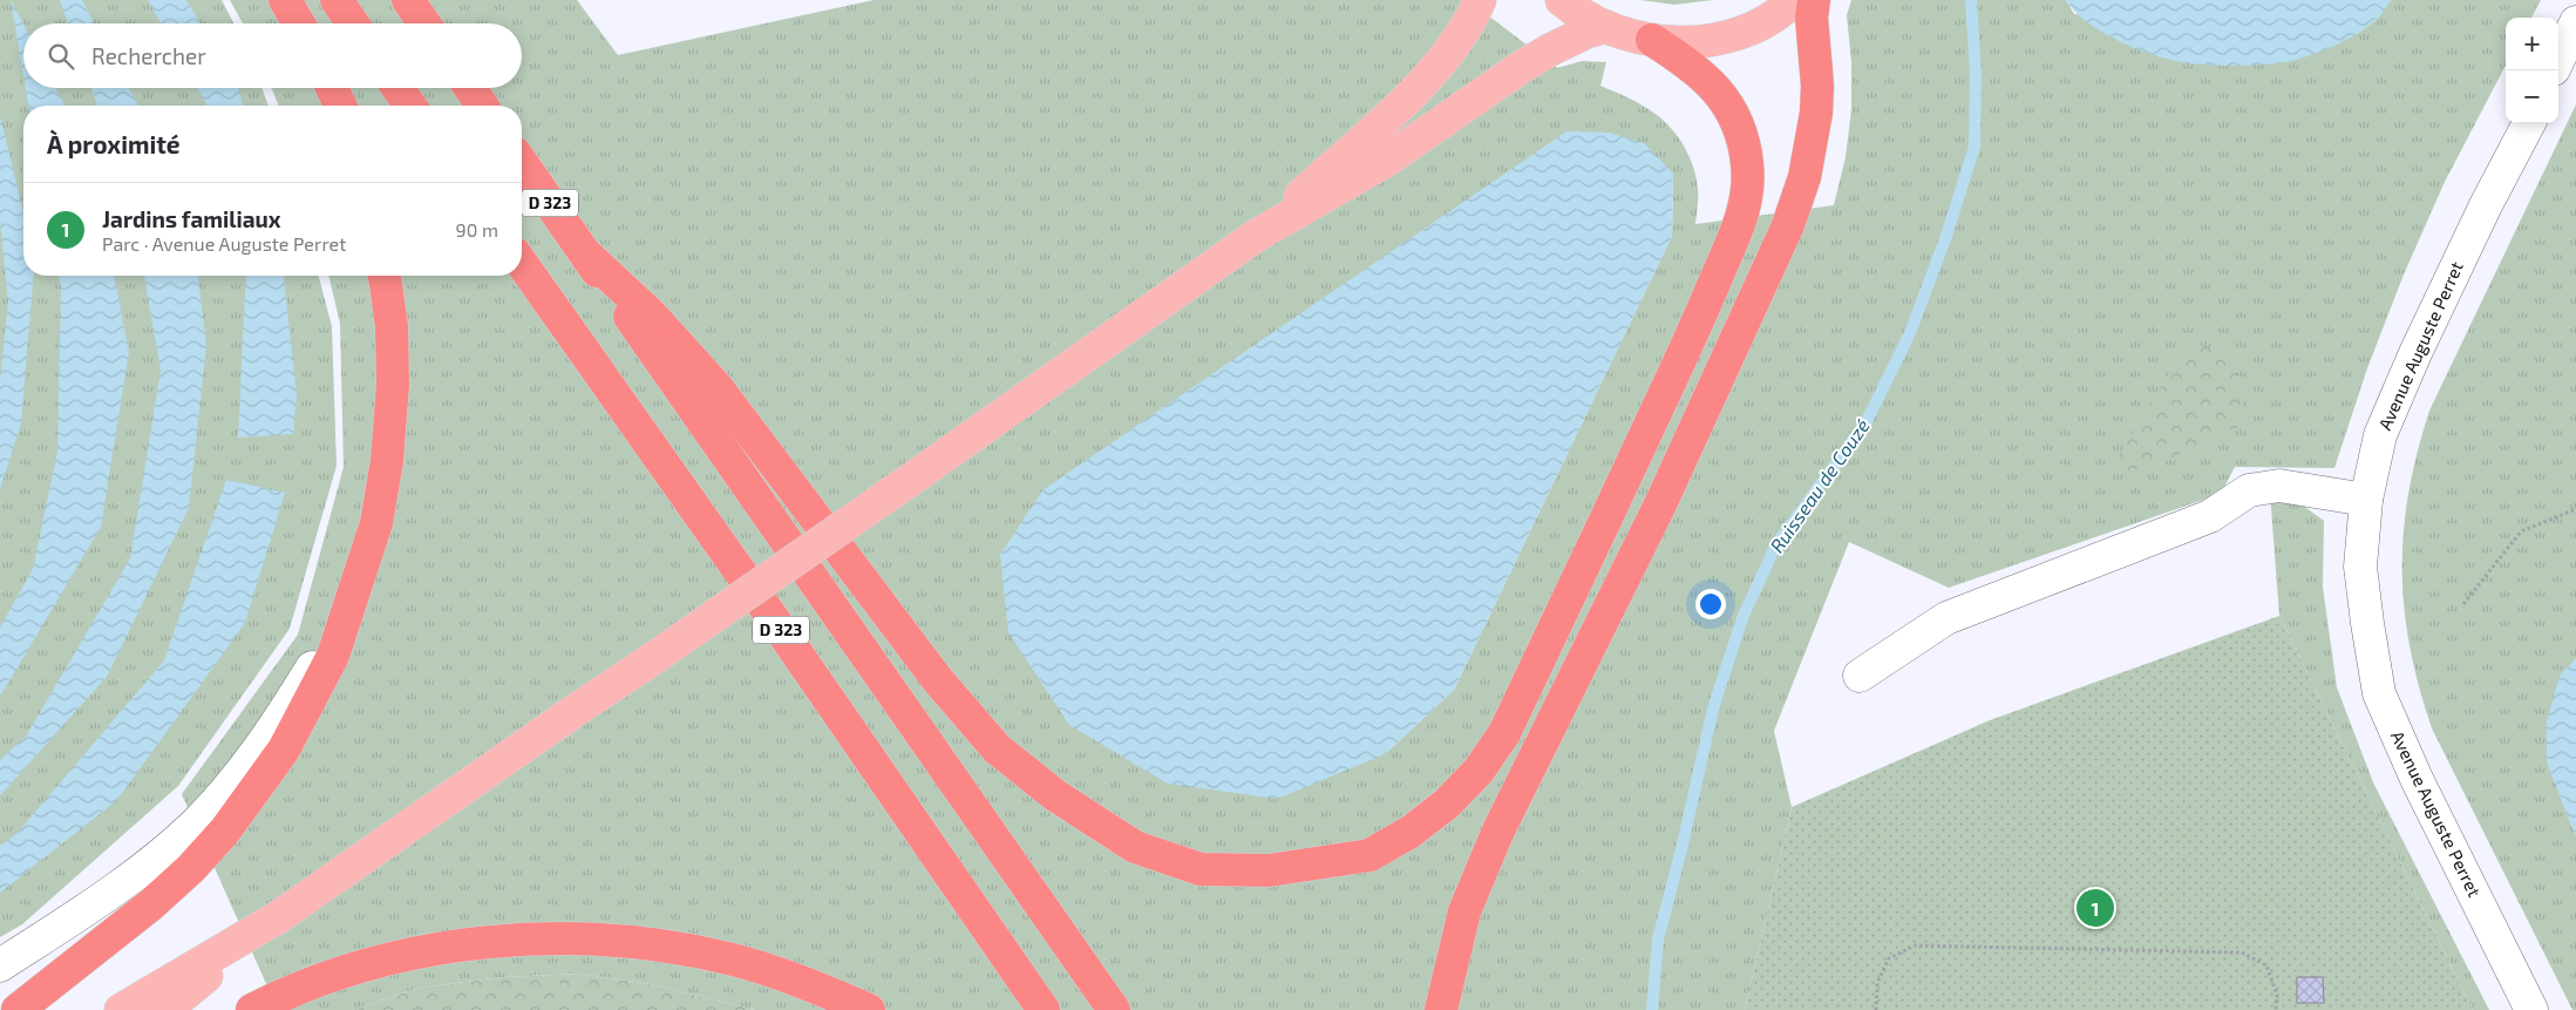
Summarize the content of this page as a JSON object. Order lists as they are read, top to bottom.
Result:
{
  "streets": {
    "highway": ["D 323"],
    "street": ["Avenue Auguste Perret"]
  },
  "water": ["Ruisseau de Couzé"],
  "page": {
    "map_buttons": ["+", "−"],
    "search": "Rechercher",
    "heading": "À proximité",
    "list": [
      {
        "mark": "1",
        "name": "Jardins familiaux",
        "note": "Parc · Avenue Auguste Perret",
        "value": "90 m"
      }
    ],
    "pins": "1"
  }
}
